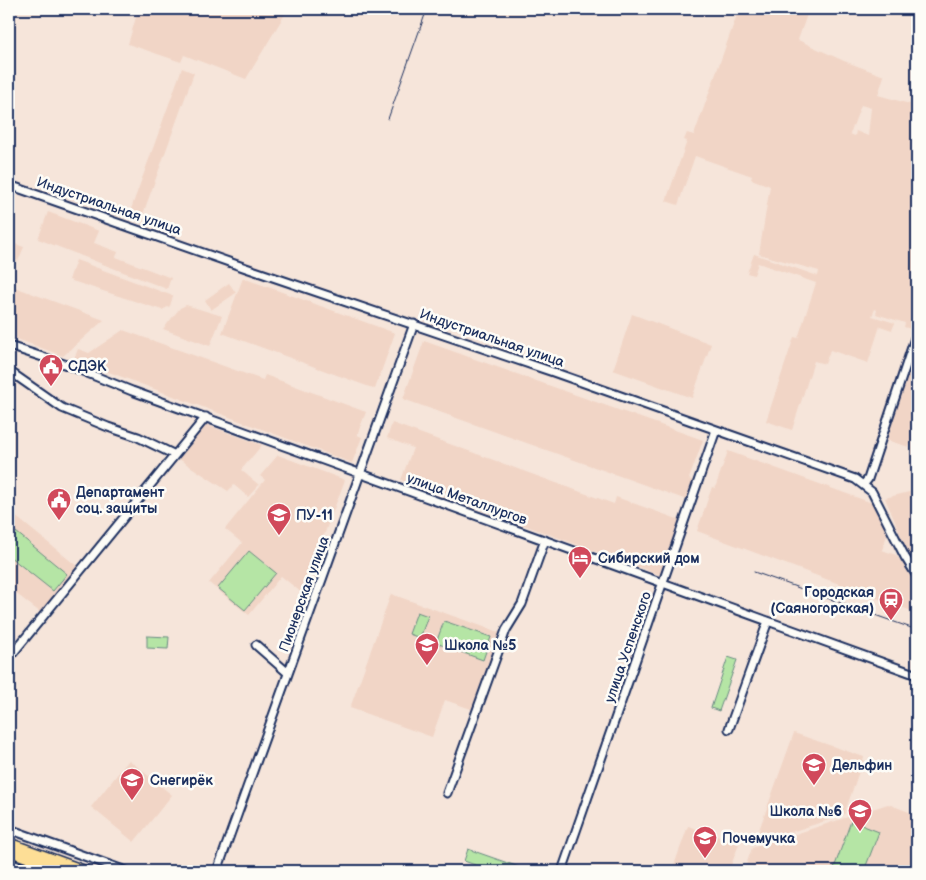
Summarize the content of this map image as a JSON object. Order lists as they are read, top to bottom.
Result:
{
  "streets": {
    "street": [
      "Индустриальная улица",
      "улица Металлургов",
      "Пионерская улица",
      "улица Успенского"
    ]
  },
  "crossings": [
    ["Индустриальная улица", "Пионерская улица"],
    ["Индустриальная улица", "улица Успенского"],
    ["улица Металлургов", "Пионерская улица"],
    ["улица Металлургов", "улица Успенского"]
  ],
  "places": {
    "public building": ["СДЭК", "Департамент соц. защиты"],
    "school or university": [
      "ПУ-11",
      "Школа №5",
      "Дельфин",
      "Снегирёк",
      "Школа №6",
      "Почемучка"
    ],
    "hotel": ["Сибирский дом"],
    "station": ["Городская (Саяногорская)"]
  }
}
